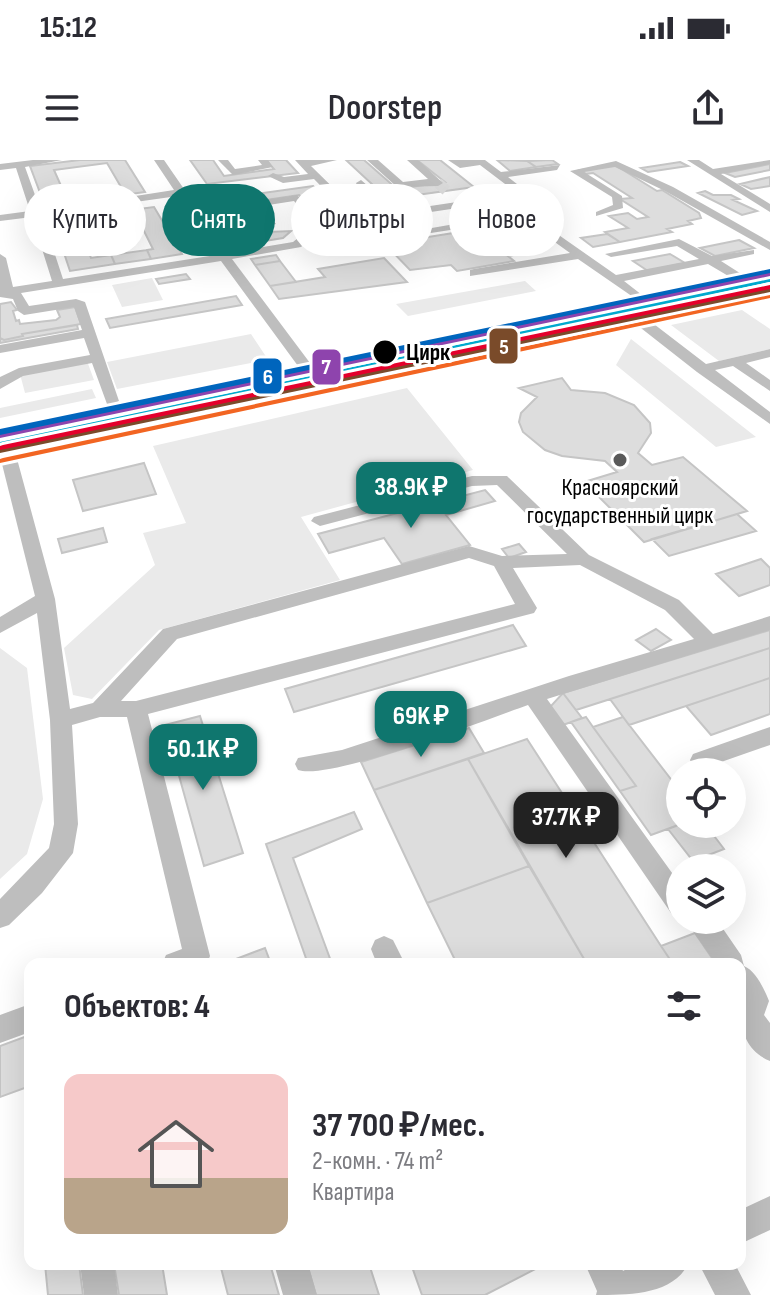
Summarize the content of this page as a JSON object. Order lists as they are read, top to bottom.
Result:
{
  "places": ["Цирк", "Красноярский государственный цирк"],
  "lines": [
    "transit line 6",
    "transit line 7",
    "tram line 4",
    "transit line 5"
  ],
  "page": {
    "status": "15:12",
    "header": "Doorstep",
    "chip": [
      "Купить",
      "Снять",
      "Фильтры",
      "Новое"
    ],
    "price": [
      "38.9K ₽",
      "69K ₽",
      "50.1K ₽",
      "37.7K ₽"
    ],
    "heading": "Объектов: 4",
    "list": [
      {
        "name": "37 700 ₽/мес.",
        "note": "2-комн. · 74 m² · Квартира"
      }
    ]
  }
}
